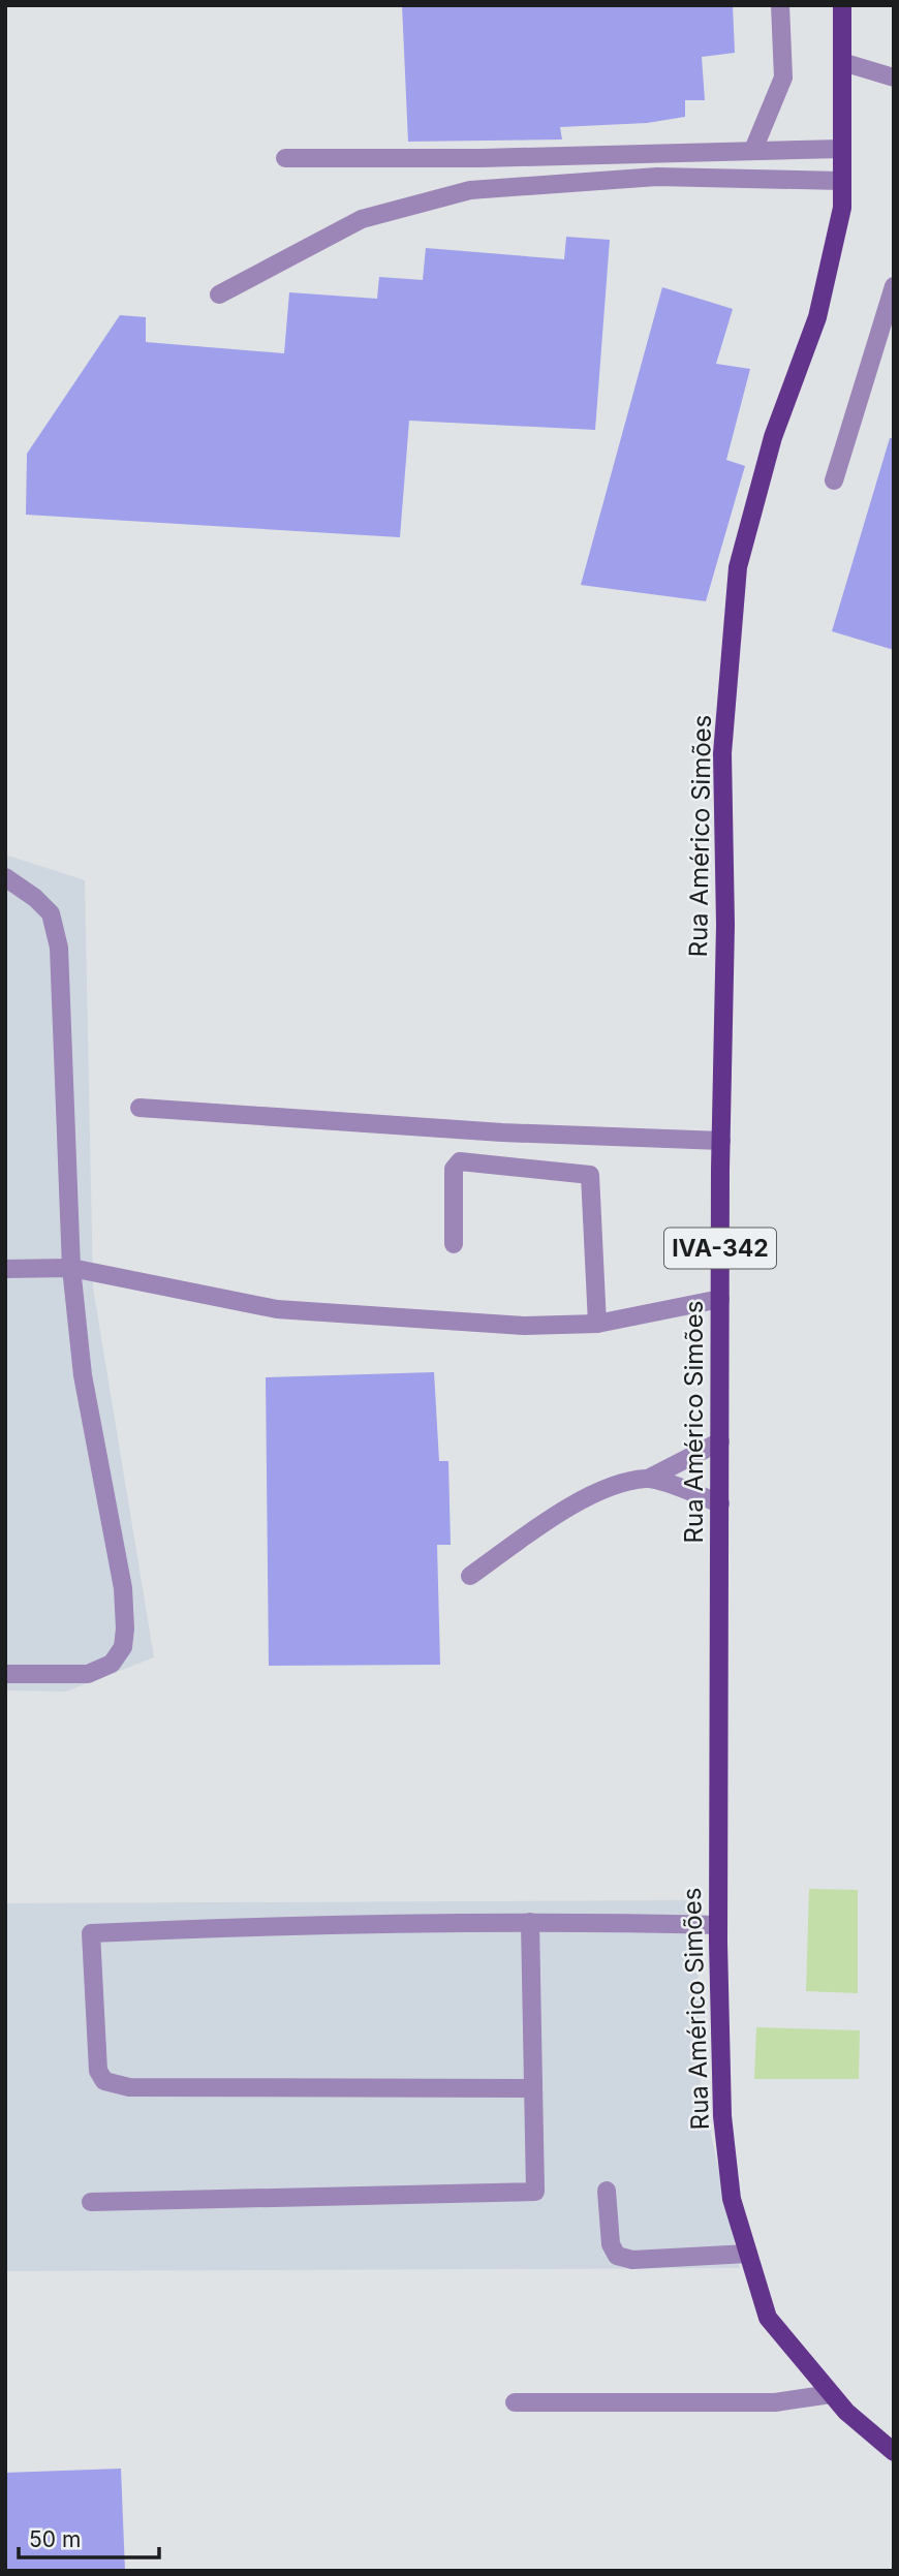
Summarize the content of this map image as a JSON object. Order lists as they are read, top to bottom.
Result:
{
  "streets": {
    "main road": ["Rua Américo Simões", "IVA-342"]
  },
  "scale_bar": "50 m"
}
